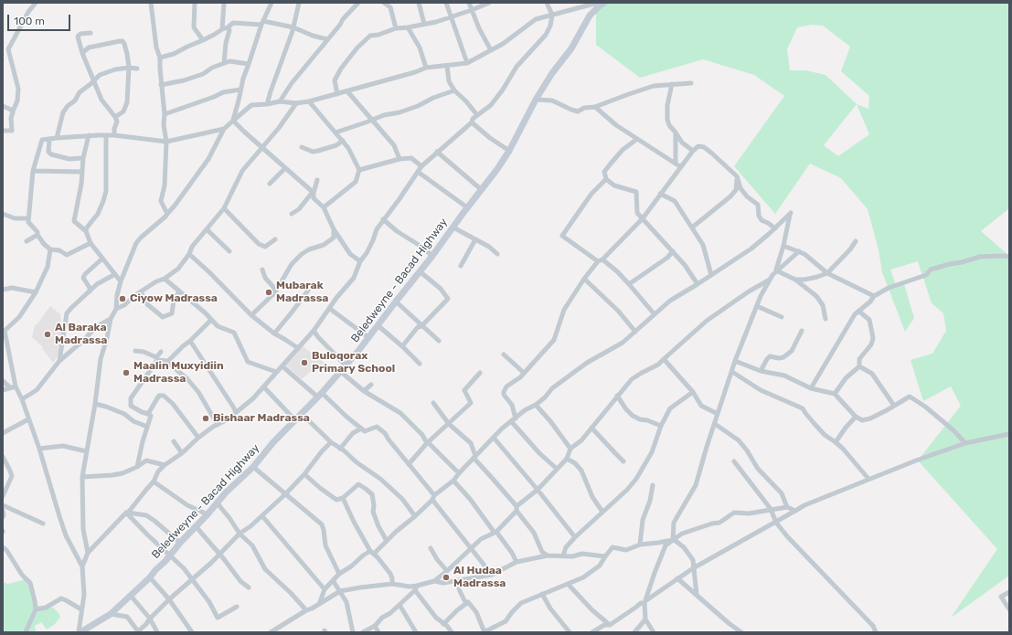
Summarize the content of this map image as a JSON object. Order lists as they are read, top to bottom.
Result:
{
  "streets": {
    "street": ["Beledweyne - Bacad Highway"]
  },
  "places": [
    "Mubarak Madrassa",
    "Ciyow Madrassa",
    "Al Baraka Madrassa",
    "Buloqorax Primary School",
    "Maalin Muxyidiin Madrassa",
    "Bishaar Madrassa",
    "Al Hudaa Madrassa"
  ],
  "scale_bar": "100 m"
}
